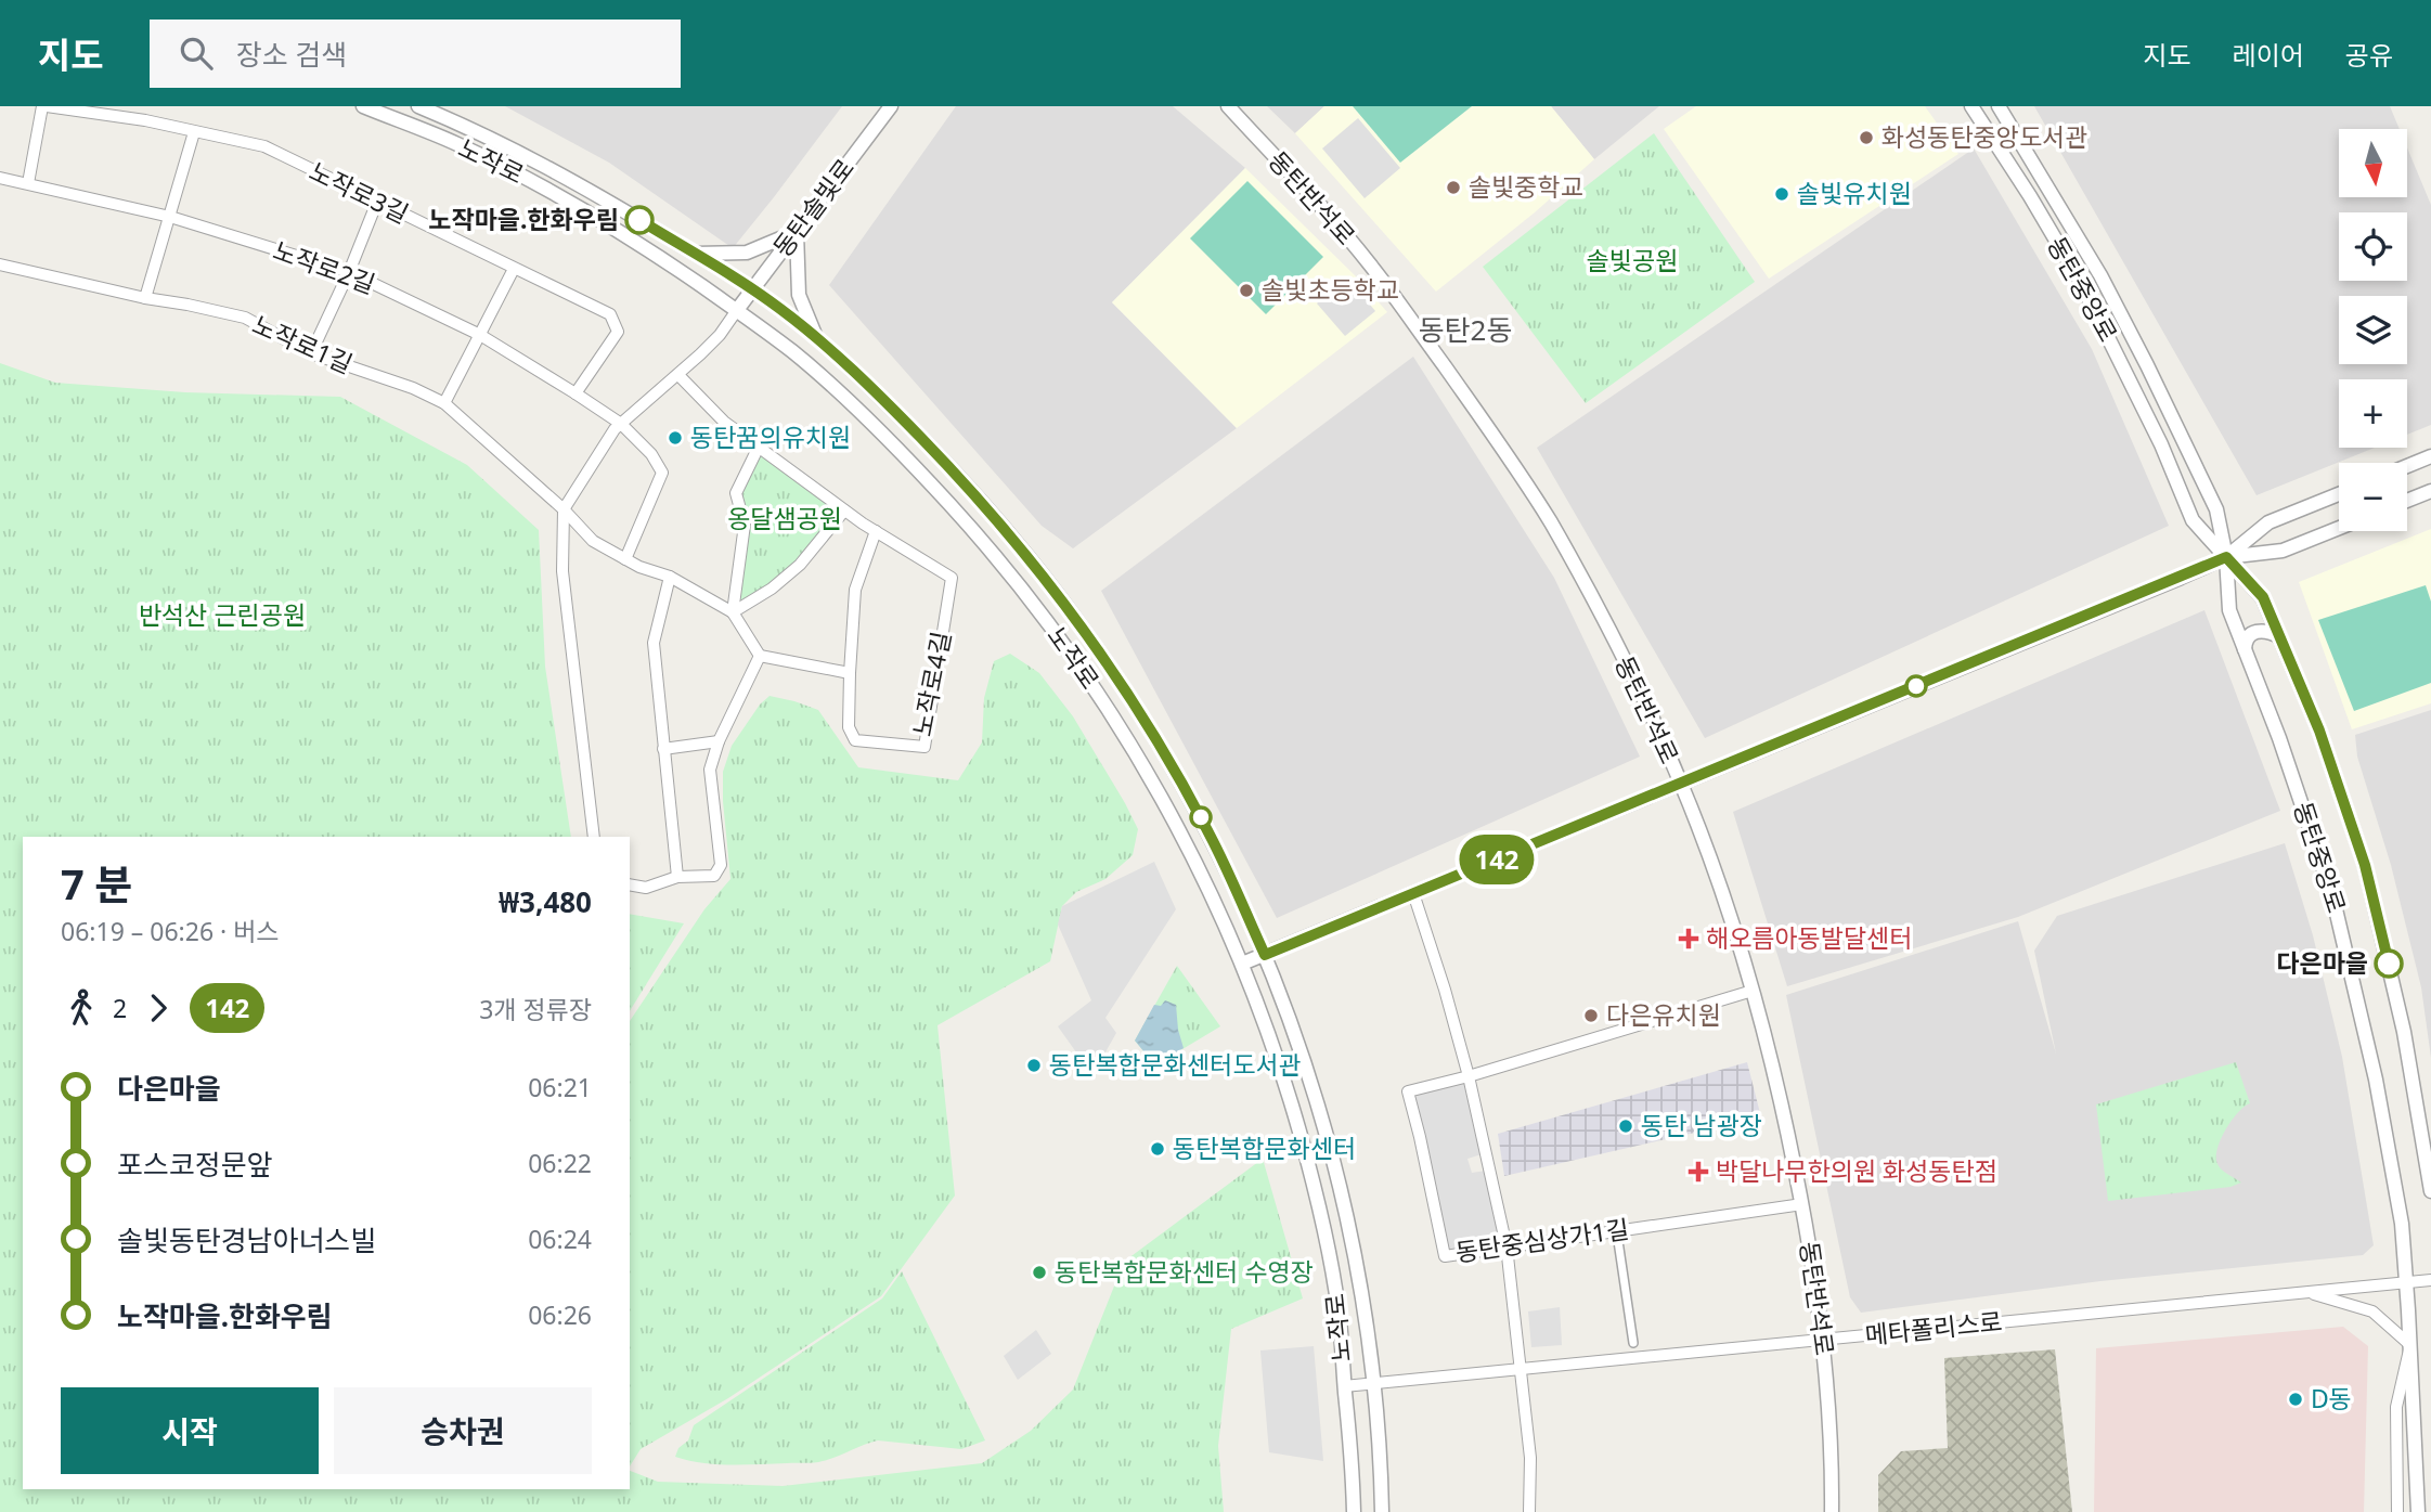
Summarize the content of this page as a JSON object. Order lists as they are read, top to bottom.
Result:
{
  "streets": {
    "street": [
      "노작로",
      "노작로3길",
      "동탄반석로",
      "동탄솔빛로",
      "노작로2길",
      "동탄중앙로",
      "노작로1길",
      "노작로4길",
      "동탄중심상가1길",
      "메타폴리스로"
    ]
  },
  "crossings": [
    ["노작로", "동탄솔빛로"],
    ["노작로", "메타폴리스로"],
    ["노작로3길", "노작로2길"],
    ["동탄반석로", "동탄중심상가1길"],
    ["동탄반석로", "메타폴리스로"],
    ["동탄중앙로", "메타폴리스로"]
  ],
  "districts": ["동탄2동"],
  "parks": ["솔빛공원", "옹달샘공원", "반석산 근린공원"],
  "places": {
    "other": [
      "화성동탄중앙도서관",
      "솔빛중학교",
      "솔빛유치원",
      "노작마을.한화우림",
      "솔빛초등학교",
      "동탄꿈의유치원",
      "다은마을",
      "다은유치원",
      "동탄복합문화센터도서관",
      "동탄 남광장",
      "동탄복합문화센터",
      "동탄복합문화센터 수영장",
      "D동"
    ],
    "health": ["해오름아동발달센터", "박달나무한의원 화성동탄점"]
  },
  "lines": ["bus line 142"],
  "north": "bottom",
  "page": {
    "header": "지도",
    "search": "장소 검색",
    "nav": ["지도", "레이어", "공유"],
    "on_map": "142",
    "map_buttons": ["+", "−"],
    "heading": ["7 분", "06:19 – 06:26 · 버스", "₩3,480"],
    "legs": ["2", "142", "3개 정류장"],
    "list": [
      {
        "name": "다은마을",
        "value": "06:21"
      },
      {
        "name": "포스코정문앞",
        "value": "06:22"
      },
      {
        "name": "솔빛동탄경남아너스빌",
        "value": "06:24"
      },
      {
        "name": "노작마을.한화우림",
        "value": "06:26"
      }
    ],
    "buttons": ["시작", "승차권"]
  }
}
